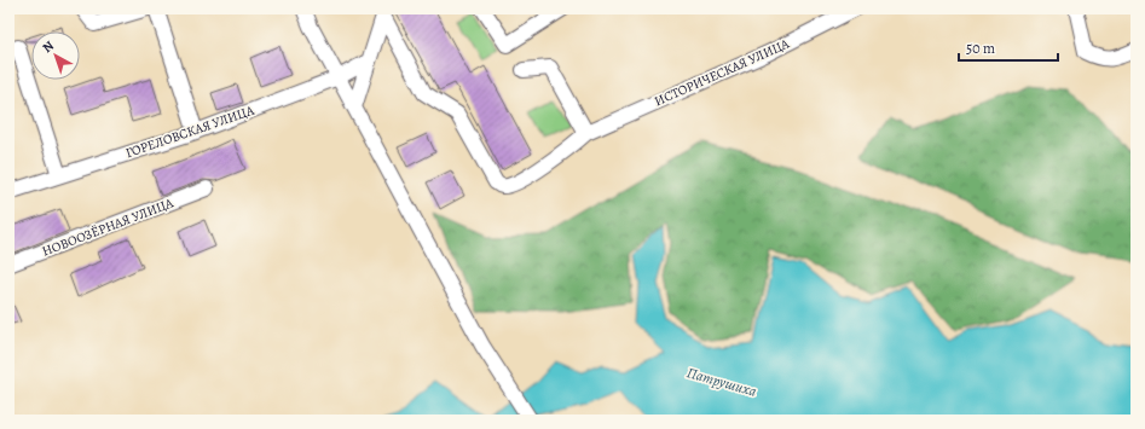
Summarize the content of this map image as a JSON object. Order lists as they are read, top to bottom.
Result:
{
  "streets": {
    "street": ["ИСТОРИЧЕСКАЯ УЛИЦА", "ГОРЕЛОВСКАЯ УЛИЦА", "НОВООЗЁРНАЯ УЛИЦА"]
  },
  "water": ["Патрушиха"],
  "scale_bar": "50 m",
  "north": "top left"
}
